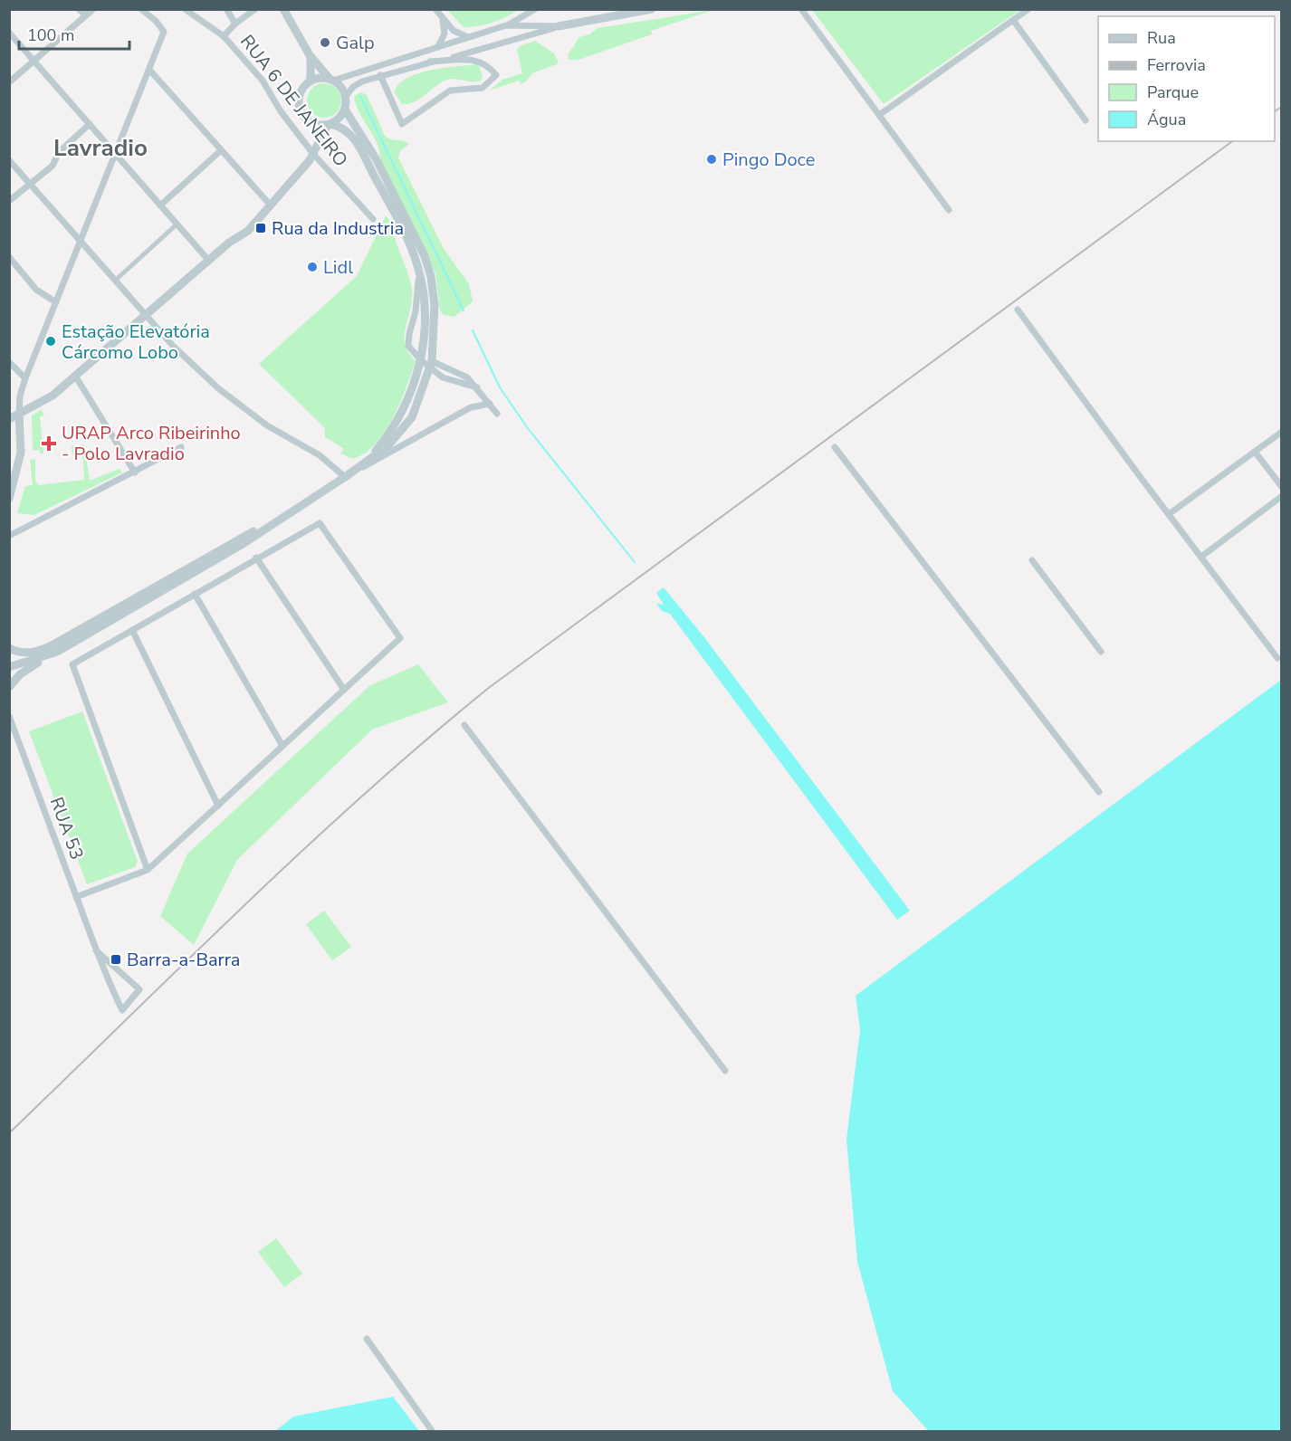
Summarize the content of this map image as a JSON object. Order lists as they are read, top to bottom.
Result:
{
  "streets": {
    "street": ["RUA 6 DE JANEIRO", "RUA 53"]
  },
  "districts": ["Lavradio"],
  "places": {
    "other": [
      "Galp",
      "Pingo Doce",
      "Lidl",
      "Estação Elevatória Cárcomo Lobo"
    ],
    "transit": ["Rua da Industria", "Barra-a-Barra"],
    "health": ["URAP Arco Ribeirinho - Polo Lavradio"]
  },
  "legend": [
    "Rua",
    "Ferrovia",
    "Parque",
    "Água"
  ],
  "scale_bar": "100 m"
}
